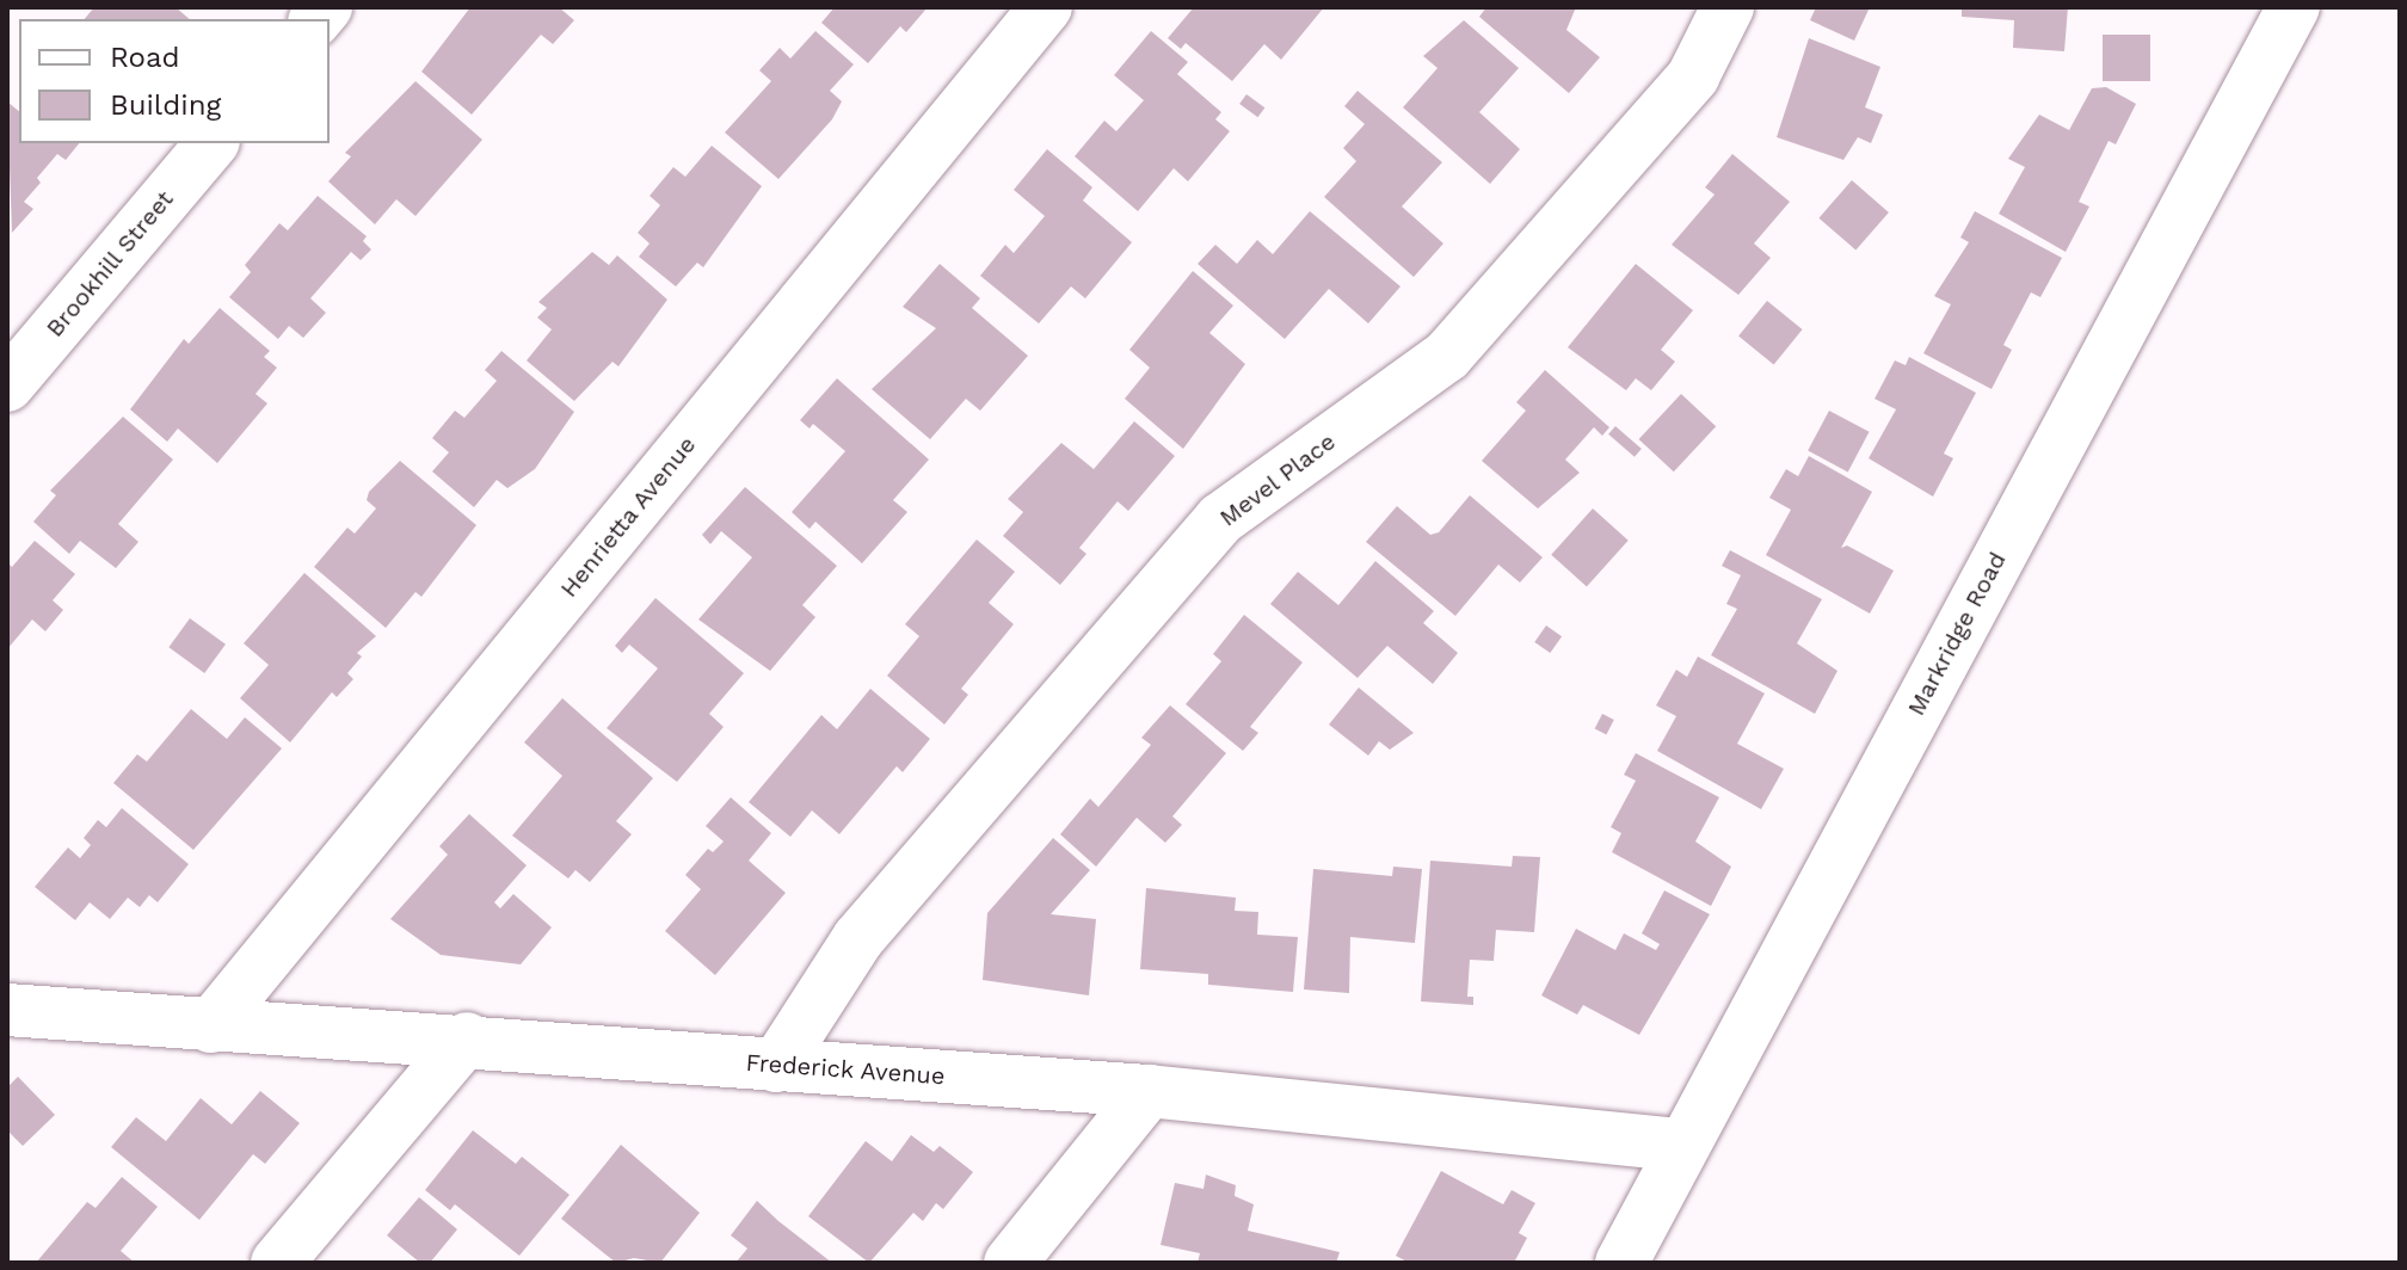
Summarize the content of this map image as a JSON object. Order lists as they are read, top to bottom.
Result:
{
  "streets": {
    "street": [
      "Brookhill Street",
      "Mevel Place",
      "Henrietta Avenue",
      "Markridge Road",
      "Frederick Avenue"
    ]
  },
  "crossings": [
    ["Mevel Place", "Frederick Avenue"],
    ["Henrietta Avenue", "Frederick Avenue"],
    ["Markridge Road", "Frederick Avenue"]
  ],
  "legend": ["Road", "Building"]
}
